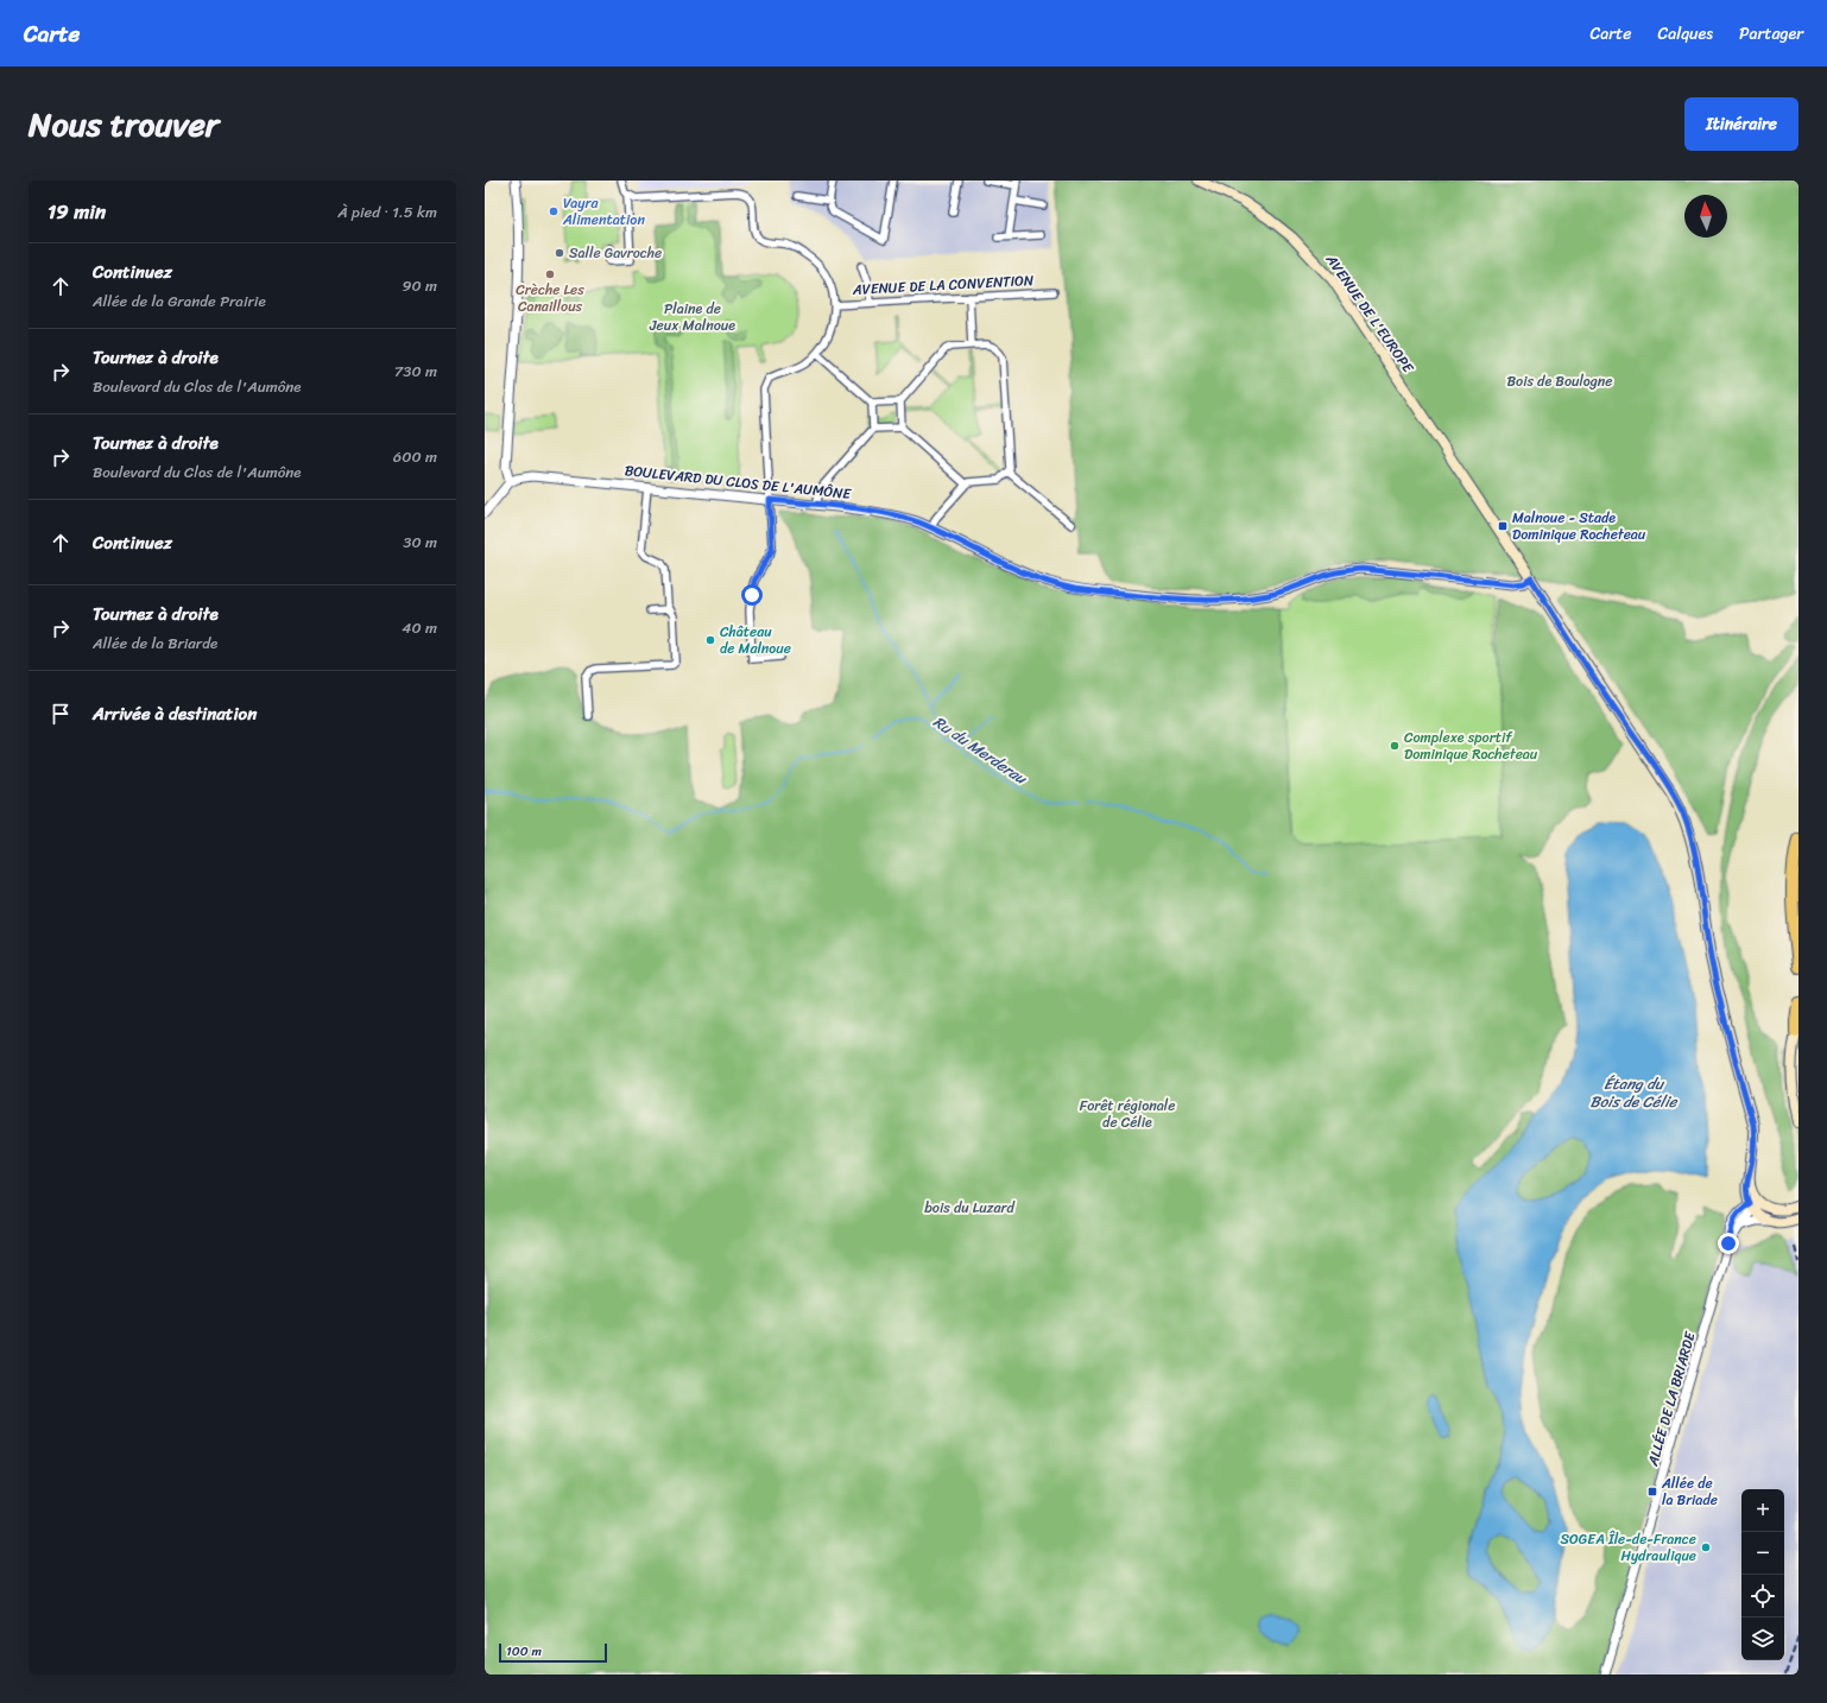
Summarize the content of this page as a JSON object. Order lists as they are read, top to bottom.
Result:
{
  "streets": {
    "main road": ["AVENUE DE L'EUROPE"],
    "street": ["AVENUE DE LA CONVENTION", "BOULEVARD DU CLOS DE L'AUMÔNE", "ALLÉE DE LA BRIARDE"]
  },
  "crossings": [
    ["AVENUE DE L'EUROPE", "BOULEVARD DU CLOS DE L'AUMÔNE"]
  ],
  "water": ["Ru du Merderau", "Étang du Bois de Célie"],
  "parks": [
    "Plaine de Jeux Malnoue",
    "Bois de Boulogne",
    "Forêt régionale de Célie",
    "bois du Luzard"
  ],
  "places": {
    "other": [
      "Vayra Alimentation",
      "Salle Gavroche",
      "Crèche Les Canaillous",
      "Château de Malnoue",
      "Complexe sportif Dominique Rocheteau",
      "SOGEA Île-de-France Hydraulique"
    ],
    "transit": ["Malnoue - Stade Dominique Rocheteau", "Allée de la Briade"]
  },
  "scale_bar": "100 m",
  "north": "top",
  "page": {
    "header": "Carte",
    "nav": ["Carte", "Calques", "Partager"],
    "title": "Nous trouver",
    "buttons": "Itinéraire",
    "heading": ["19 min", "À pied · 1.5 km"],
    "list": [
      ["Continuez", "Allée de la Grande Prairie", "90 m"],
      ["Tournez à droite", "Boulevard du Clos de l'Aumône", "730 m"],
      ["Tournez à droite", "Boulevard du Clos de l'Aumône", "600 m"],
      ["Continuez", "30 m"],
      ["Tournez à droite", "Allée de la Briarde", "40 m"],
      "Arrivée à destination"
    ],
    "map_buttons": ["+", "−"],
    "scale": "100 m"
  }
}
